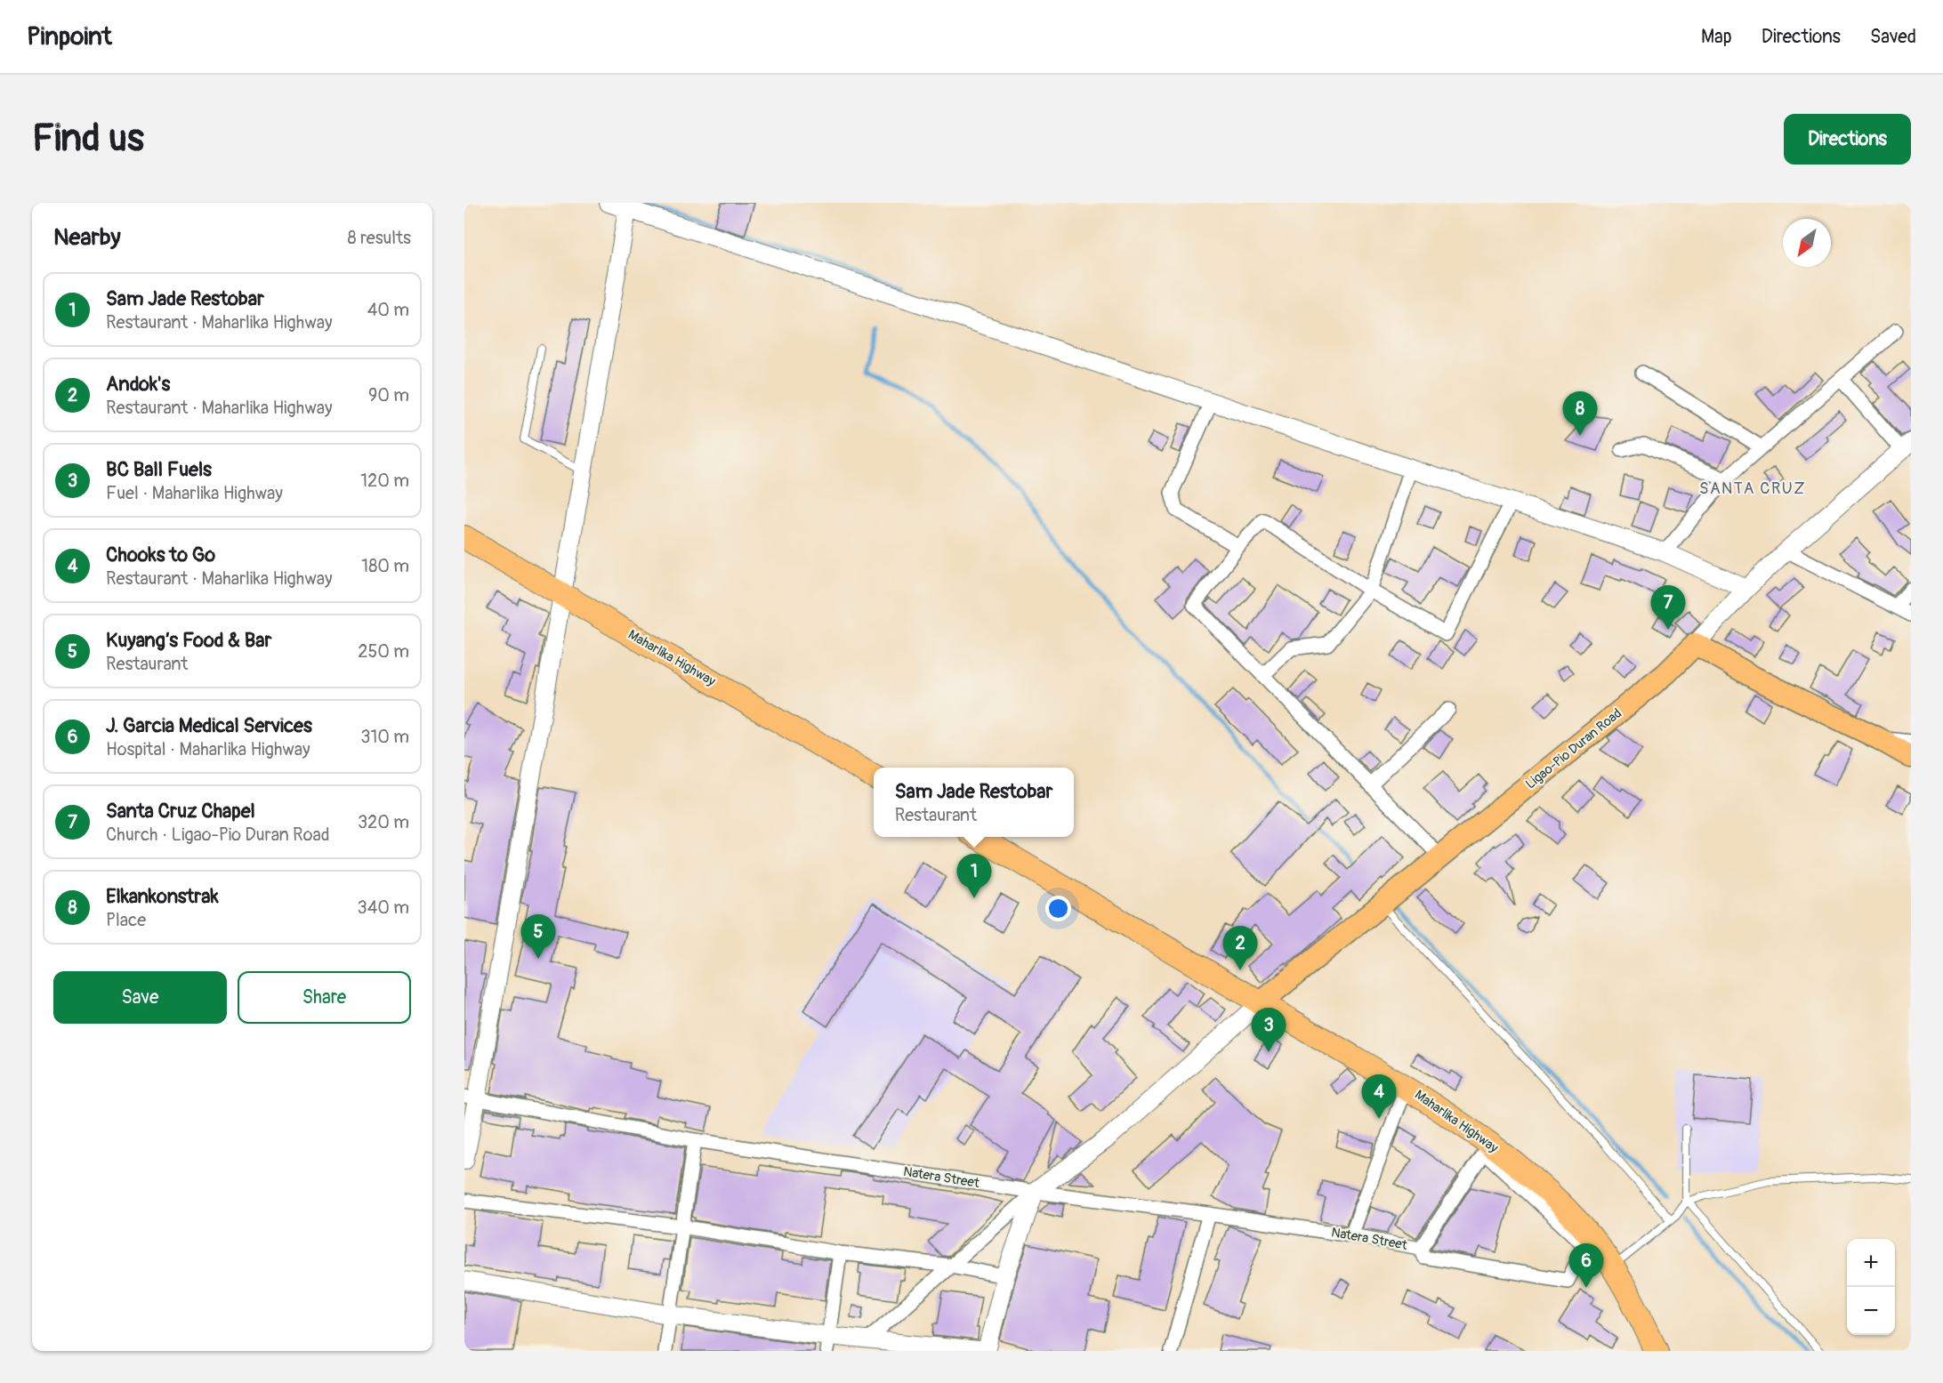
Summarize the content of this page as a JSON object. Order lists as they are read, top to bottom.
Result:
{
  "streets": {
    "highway": ["Maharlika Highway"],
    "main road": ["Ligao-Pio Duran Road"],
    "street": ["Natera Street"]
  },
  "crossings": [
    ["Maharlika Highway", "Ligao-Pio Duran Road"]
  ],
  "districts": ["SANTA CRUZ"],
  "north": "bottom left",
  "page": {
    "header": "Pinpoint",
    "nav": ["Map", "Directions", "Saved"],
    "buttons": [
      "Directions",
      ["Save", "Share"]
    ],
    "title": "Find us",
    "heading": ["Nearby", "8 results"],
    "list": [
      {
        "mark": "1",
        "name": "Sam Jade Restobar",
        "note": "Restaurant · Maharlika Highway",
        "value": "40 m"
      },
      {
        "mark": "2",
        "name": "Andok's",
        "note": "Restaurant · Maharlika Highway",
        "value": "90 m"
      },
      {
        "mark": "3",
        "name": "BC Ball Fuels",
        "note": "Fuel · Maharlika Highway",
        "value": "120 m"
      },
      {
        "mark": "4",
        "name": "Chooks to Go",
        "note": "Restaurant · Maharlika Highway",
        "value": "180 m"
      },
      {
        "mark": "5",
        "name": "Kuyang’s Food & Bar",
        "note": "Restaurant",
        "value": "250 m"
      },
      {
        "mark": "6",
        "name": "J. Garcia Medical Services",
        "note": "Hospital · Maharlika Highway",
        "value": "310 m"
      },
      {
        "mark": "7",
        "name": "Santa Cruz Chapel",
        "note": "Church · Ligao-Pio Duran Road",
        "value": "320 m"
      },
      {
        "mark": "8",
        "name": "Elkankonstrak",
        "note": "Place",
        "value": "340 m"
      }
    ],
    "pins": [
      "8",
      "7",
      "1",
      "5",
      "2",
      "3",
      "4",
      "6"
    ],
    "popup": ["Sam Jade Restobar", "Restaurant"],
    "map_buttons": ["+", "−"]
  }
}
